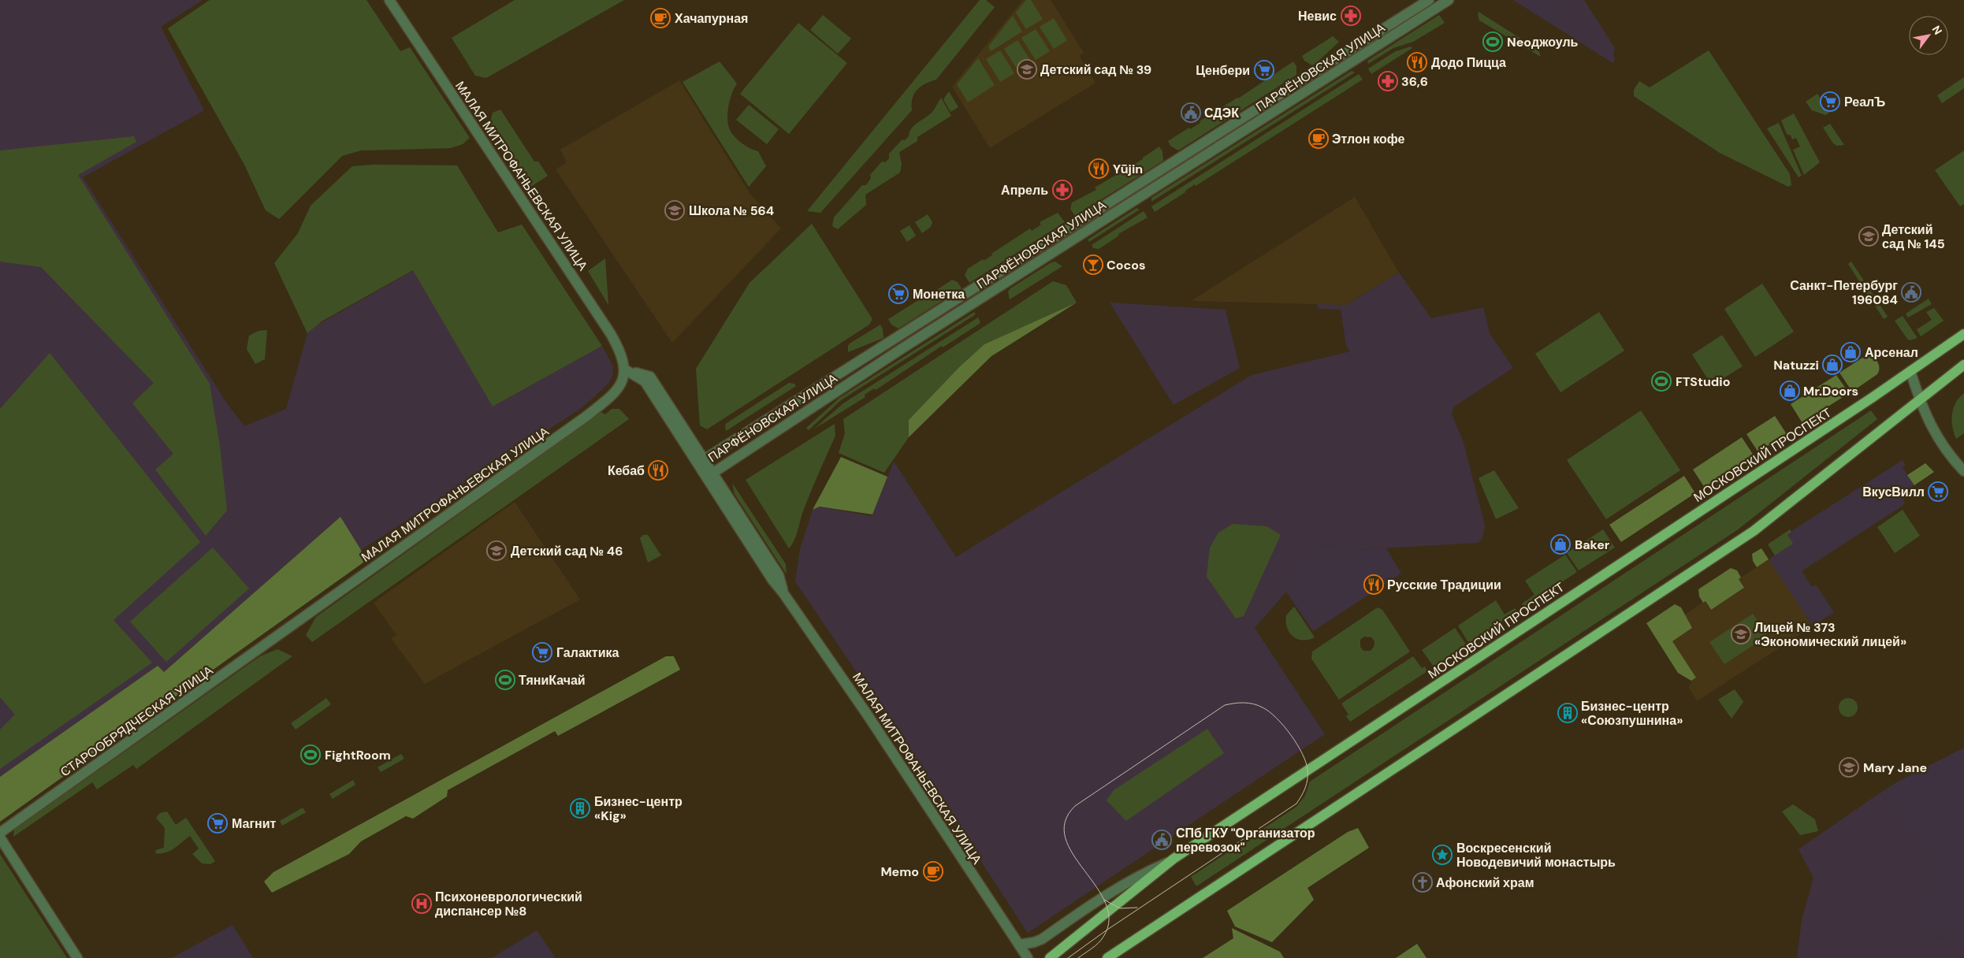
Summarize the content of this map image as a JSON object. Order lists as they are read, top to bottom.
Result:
{
  "streets": {
    "main road": ["МОСКОВСКИЙ ПРОСПЕКТ"],
    "street": ["ПАРФЁНОВСКАЯ УЛИЦА", "МАЛАЯ МИТРОФАНЬЕВСКАЯ УЛИЦА", "СТАРООБРЯДЧЕСКАЯ УЛИЦА"]
  },
  "crossings": [
    ["ПАРФЁНОВСКАЯ УЛИЦА", "МАЛАЯ МИТРОФАНЬЕВСКАЯ УЛИЦА"],
    ["МАЛАЯ МИТРОФАНЬЕВСКАЯ УЛИЦА", "СТАРООБРЯДЧЕСКАЯ УЛИЦА"]
  ],
  "places": {
    "pharmacy": ["Невис", "36,6", "Апрель"],
    "cafe": ["Хачапурная", "Этлон кофе", "Memo"],
    "sports": [
      "Neoджоуль",
      "FTStudio",
      "ТяниКачай",
      "FightRoom"
    ],
    "restaurant": [
      "Додо Пицца",
      "Yūjin",
      "Кебаб",
      "Русские Традиции"
    ],
    "school or university": [
      "Детский сад № 39",
      "Школа № 564",
      "Детский сад № 145",
      "Детский сад № 46",
      "Лицей № 373 «Экономический лицей»",
      "Mary Jane"
    ],
    "supermarket": [
      "Ценбери",
      "РеалЪ",
      "Монетка",
      "ВкусВилл",
      "Галактика",
      "Магнит"
    ],
    "public building": ["СДЭК", "Санкт-Петербург 196084", "СПб ГКУ \"Организатор перевозок\""],
    "bar": ["Cocos"],
    "shop": [
      "Арсенал",
      "Natuzzi",
      "Mr.Doors",
      "Baker"
    ],
    "building": ["Бизнес-центр «Союзпушнина»", "Бизнес-центр «Kig»"],
    "place": ["Воскресенский Новодевичий монастырь"],
    "church": ["Афонский храм"],
    "hospital": ["Психоневрологический диспансер №8"]
  },
  "north": "top right"
}
